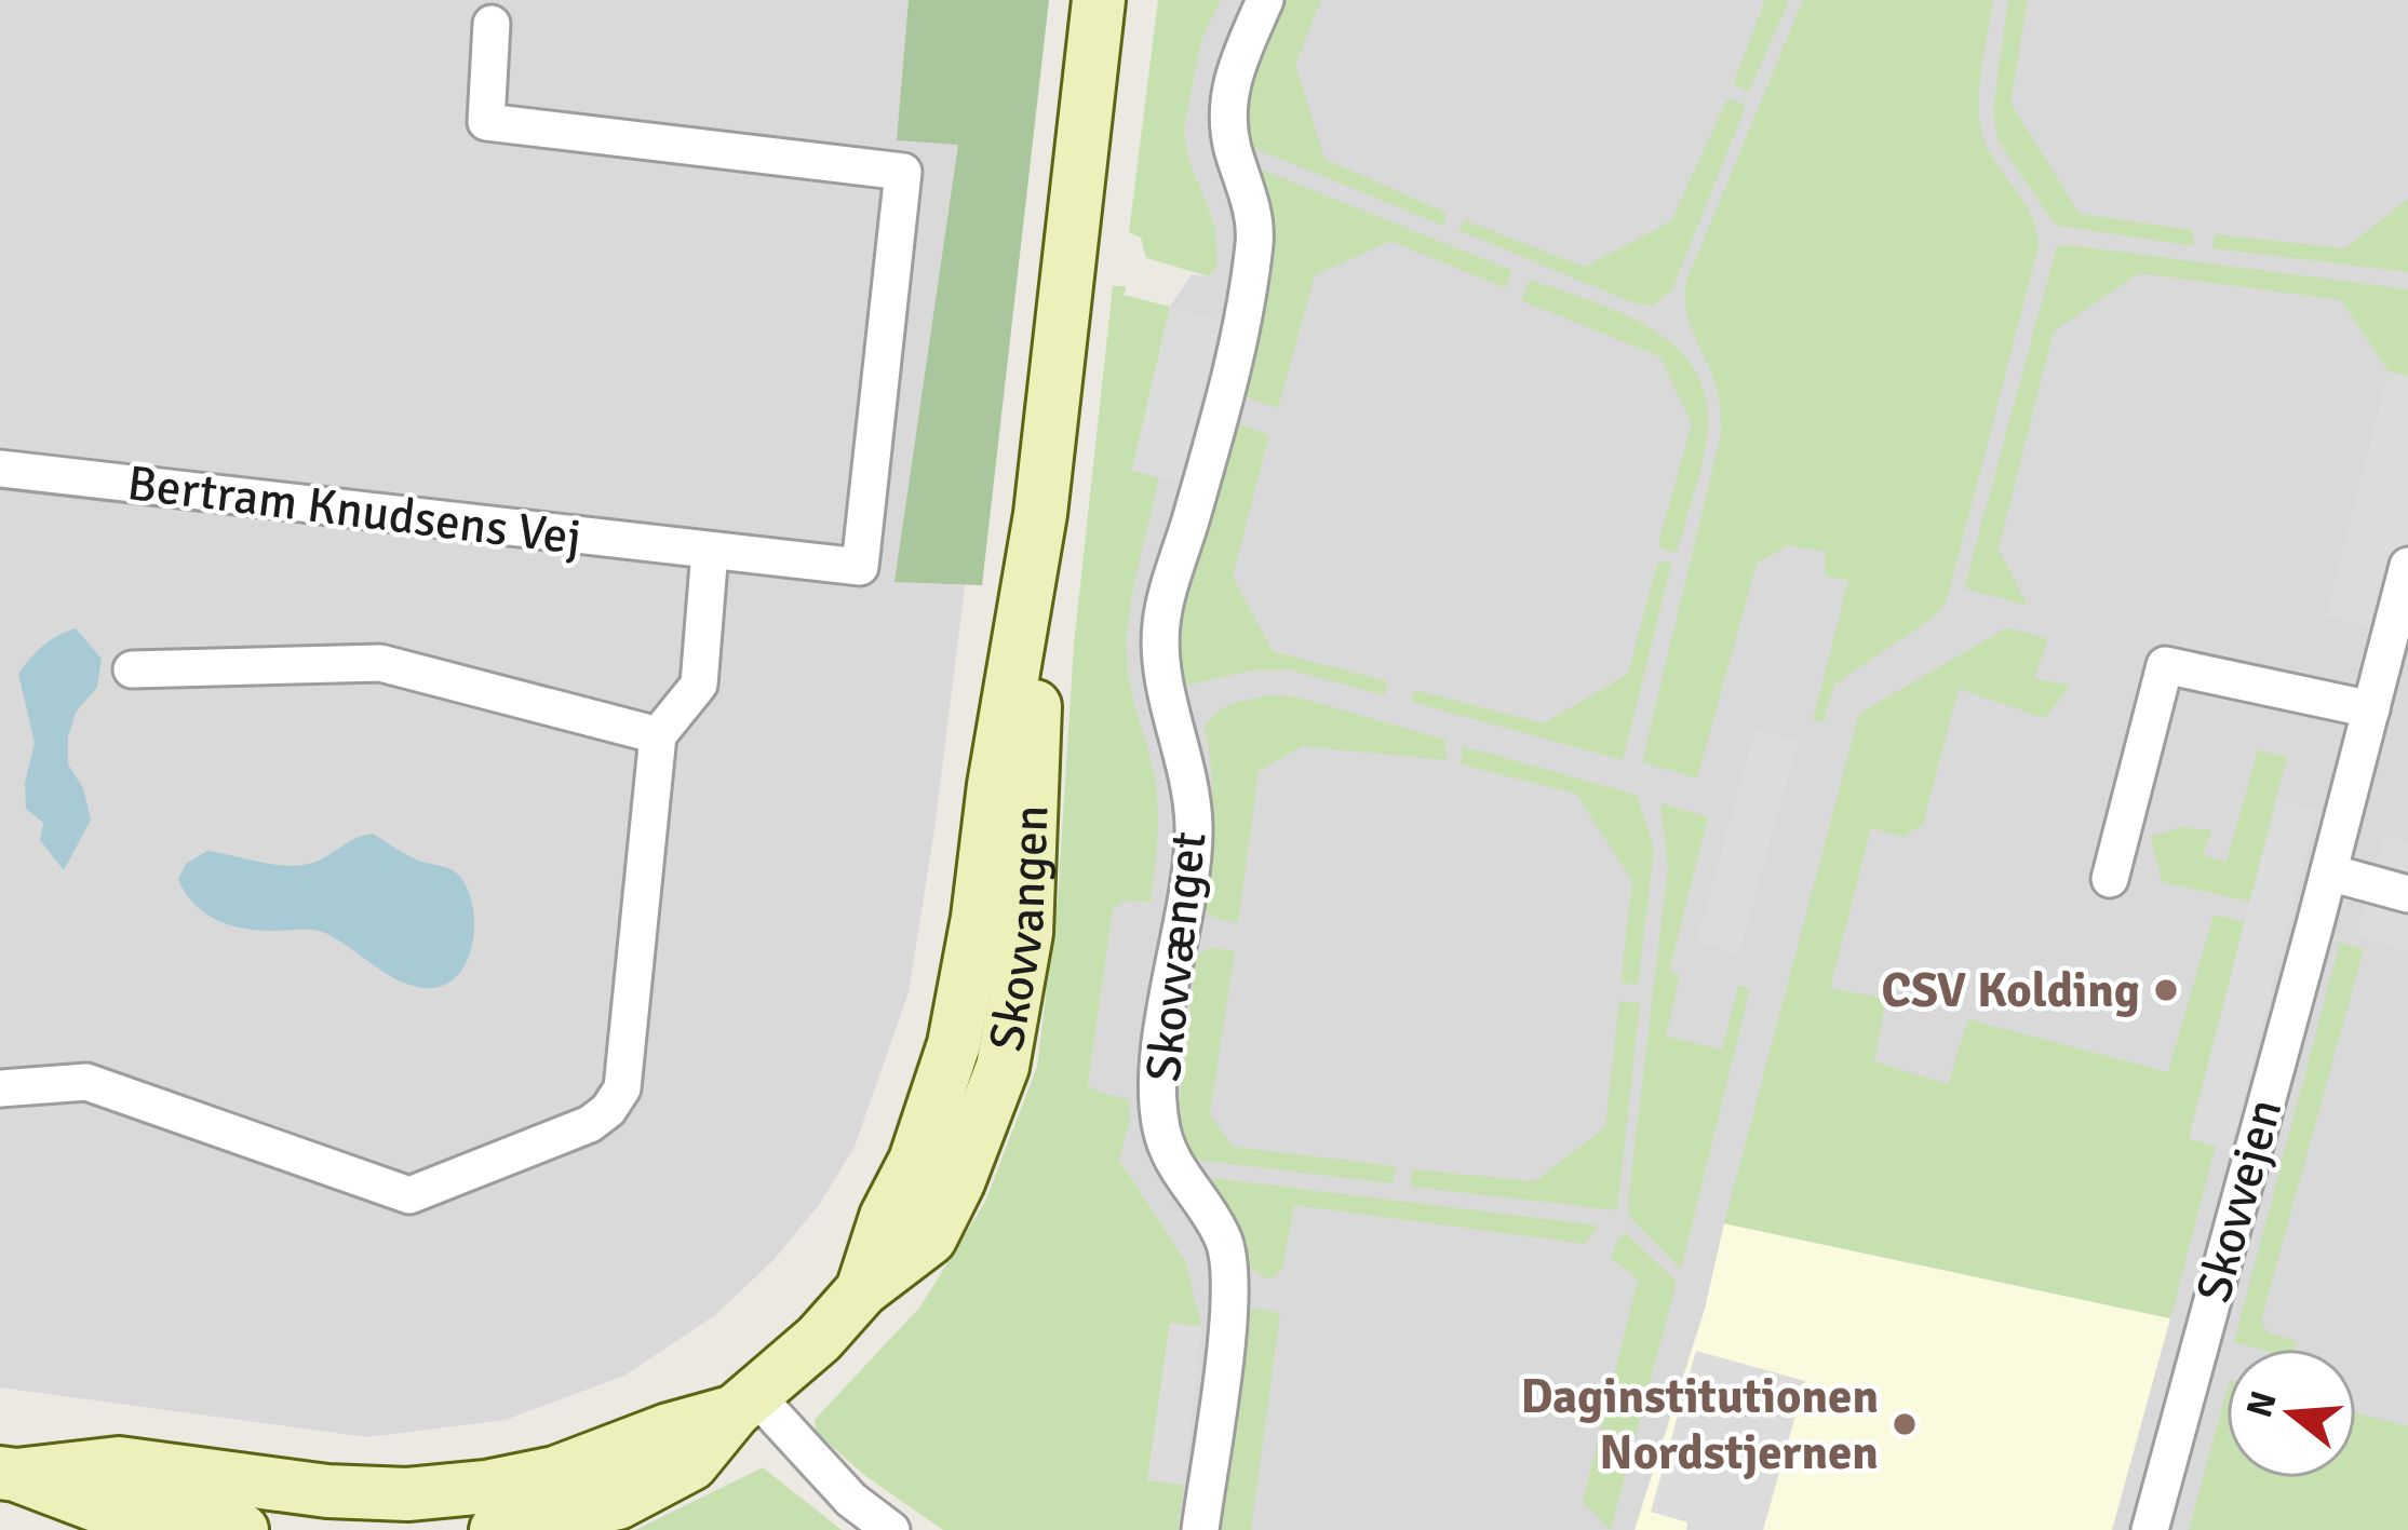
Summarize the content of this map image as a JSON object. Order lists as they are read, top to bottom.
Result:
{
  "streets": {
    "street": [
      "Bertram Knudsens Vej",
      "Skovvangen",
      "Skovvænget",
      "Skovvejen"
    ]
  },
  "places": ["CSV Kolding", "Daginstitutionen Nordstjernen"],
  "north": "left"
}
